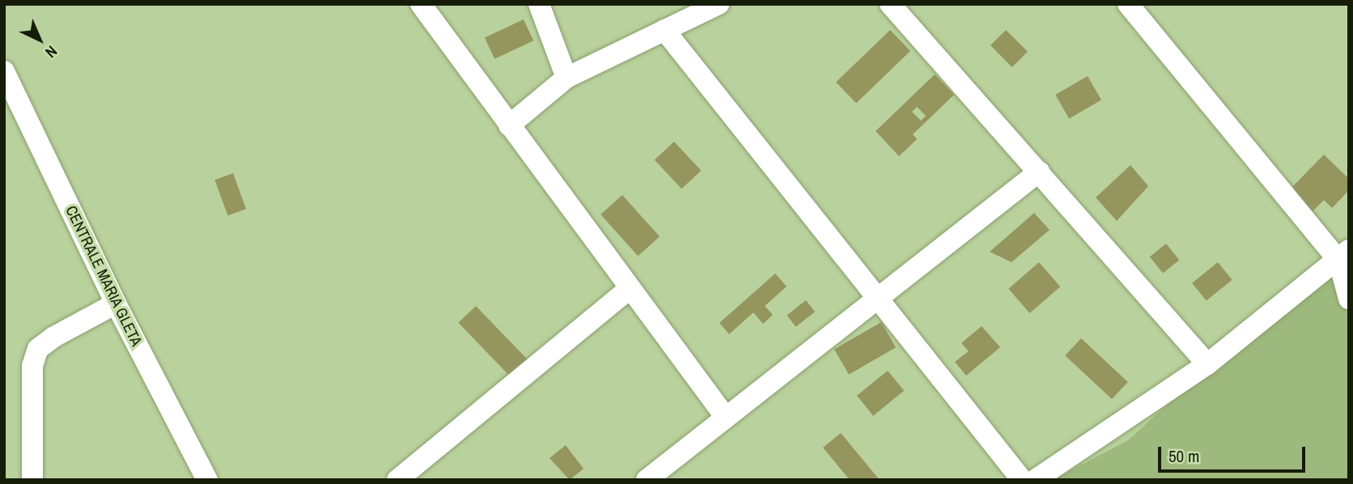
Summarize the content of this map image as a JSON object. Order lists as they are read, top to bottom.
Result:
{
  "streets": {
    "street": ["CENTRALE MARIA GLETA"]
  },
  "scale_bar": "50 m",
  "north": "bottom right"
}
